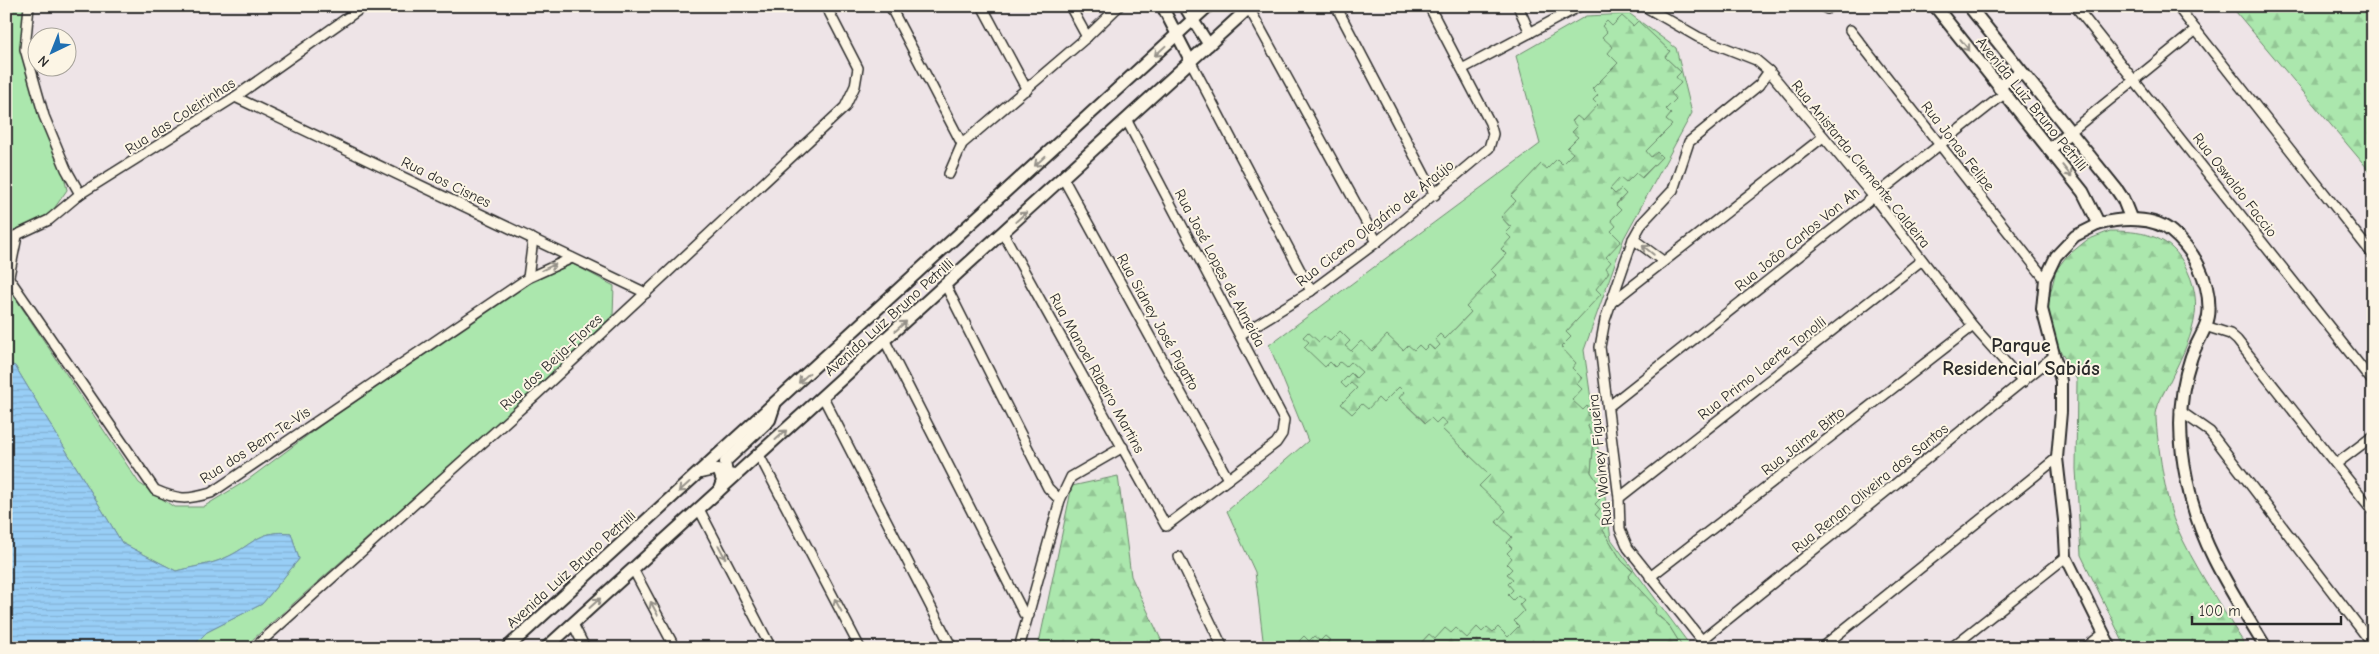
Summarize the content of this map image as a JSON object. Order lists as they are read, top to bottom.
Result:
{
  "streets": {
    "main road": ["Avenida Luiz Bruno Petrilli"],
    "street": [
      "Rua das Coleirinhas",
      "Rua Jonas Felipe",
      "Rua Anistarda Clemente Caldeira",
      "Rua dos Cisnes",
      "Rua Oswaldo Faccio",
      "Rua Cicero Olegário de Araújo",
      "Rua João Carlos Von Ah",
      "Rua José Lopes de Almeida",
      "Rua Sidney José Pigatto",
      "Rua dos Beija-Flores",
      "Rua Primo Laerte Tonolli",
      "Rua Manoel Ribeiro Martins",
      "Rua Jaime Bitto",
      "Rua dos Bem-Te-Vis",
      "Rua Wolney Figueira",
      "Rua Renan Oliveira dos Santos"
    ]
  },
  "crossings": [
    ["Avenida Luiz Bruno Petrilli", "Rua João Carlos Von Ah"],
    ["Avenida Luiz Bruno Petrilli", "Rua José Lopes de Almeida"],
    ["Avenida Luiz Bruno Petrilli", "Rua Sidney José Pigatto"],
    ["Avenida Luiz Bruno Petrilli", "Rua Manoel Ribeiro Martins"],
    ["Rua das Coleirinhas", "Rua dos Cisnes"],
    ["Rua das Coleirinhas", "Rua dos Bem-Te-Vis"],
    ["Rua Jonas Felipe", "Rua João Carlos Von Ah"],
    ["Rua Anistarda Clemente Caldeira", "Rua João Carlos Von Ah"],
    ["Rua Anistarda Clemente Caldeira", "Rua Primo Laerte Tonolli"],
    ["Rua Anistarda Clemente Caldeira", "Rua Jaime Bitto"],
    ["Rua Anistarda Clemente Caldeira", "Rua Wolney Figueira"],
    ["Rua Anistarda Clemente Caldeira", "Rua Renan Oliveira dos Santos"],
    ["Rua dos Cisnes", "Rua dos Beija-Flores"],
    ["Rua dos Cisnes", "Rua dos Bem-Te-Vis"],
    ["Rua Cicero Olegário de Araújo", "Rua José Lopes de Almeida"],
    ["Rua João Carlos Von Ah", "Rua Wolney Figueira"],
    ["Rua José Lopes de Almeida", "Rua Sidney José Pigatto"],
    ["Rua José Lopes de Almeida", "Rua Manoel Ribeiro Martins"],
    ["Rua Sidney José Pigatto", "Rua Manoel Ribeiro Martins"],
    ["Rua Primo Laerte Tonolli", "Rua Wolney Figueira"],
    ["Rua Jaime Bitto", "Rua Wolney Figueira"],
    ["Rua Wolney Figueira", "Rua Renan Oliveira dos Santos"]
  ],
  "districts": ["Parque Residencial Sabiás"],
  "scale_bar": "100 m",
  "north": "bottom left"
}
